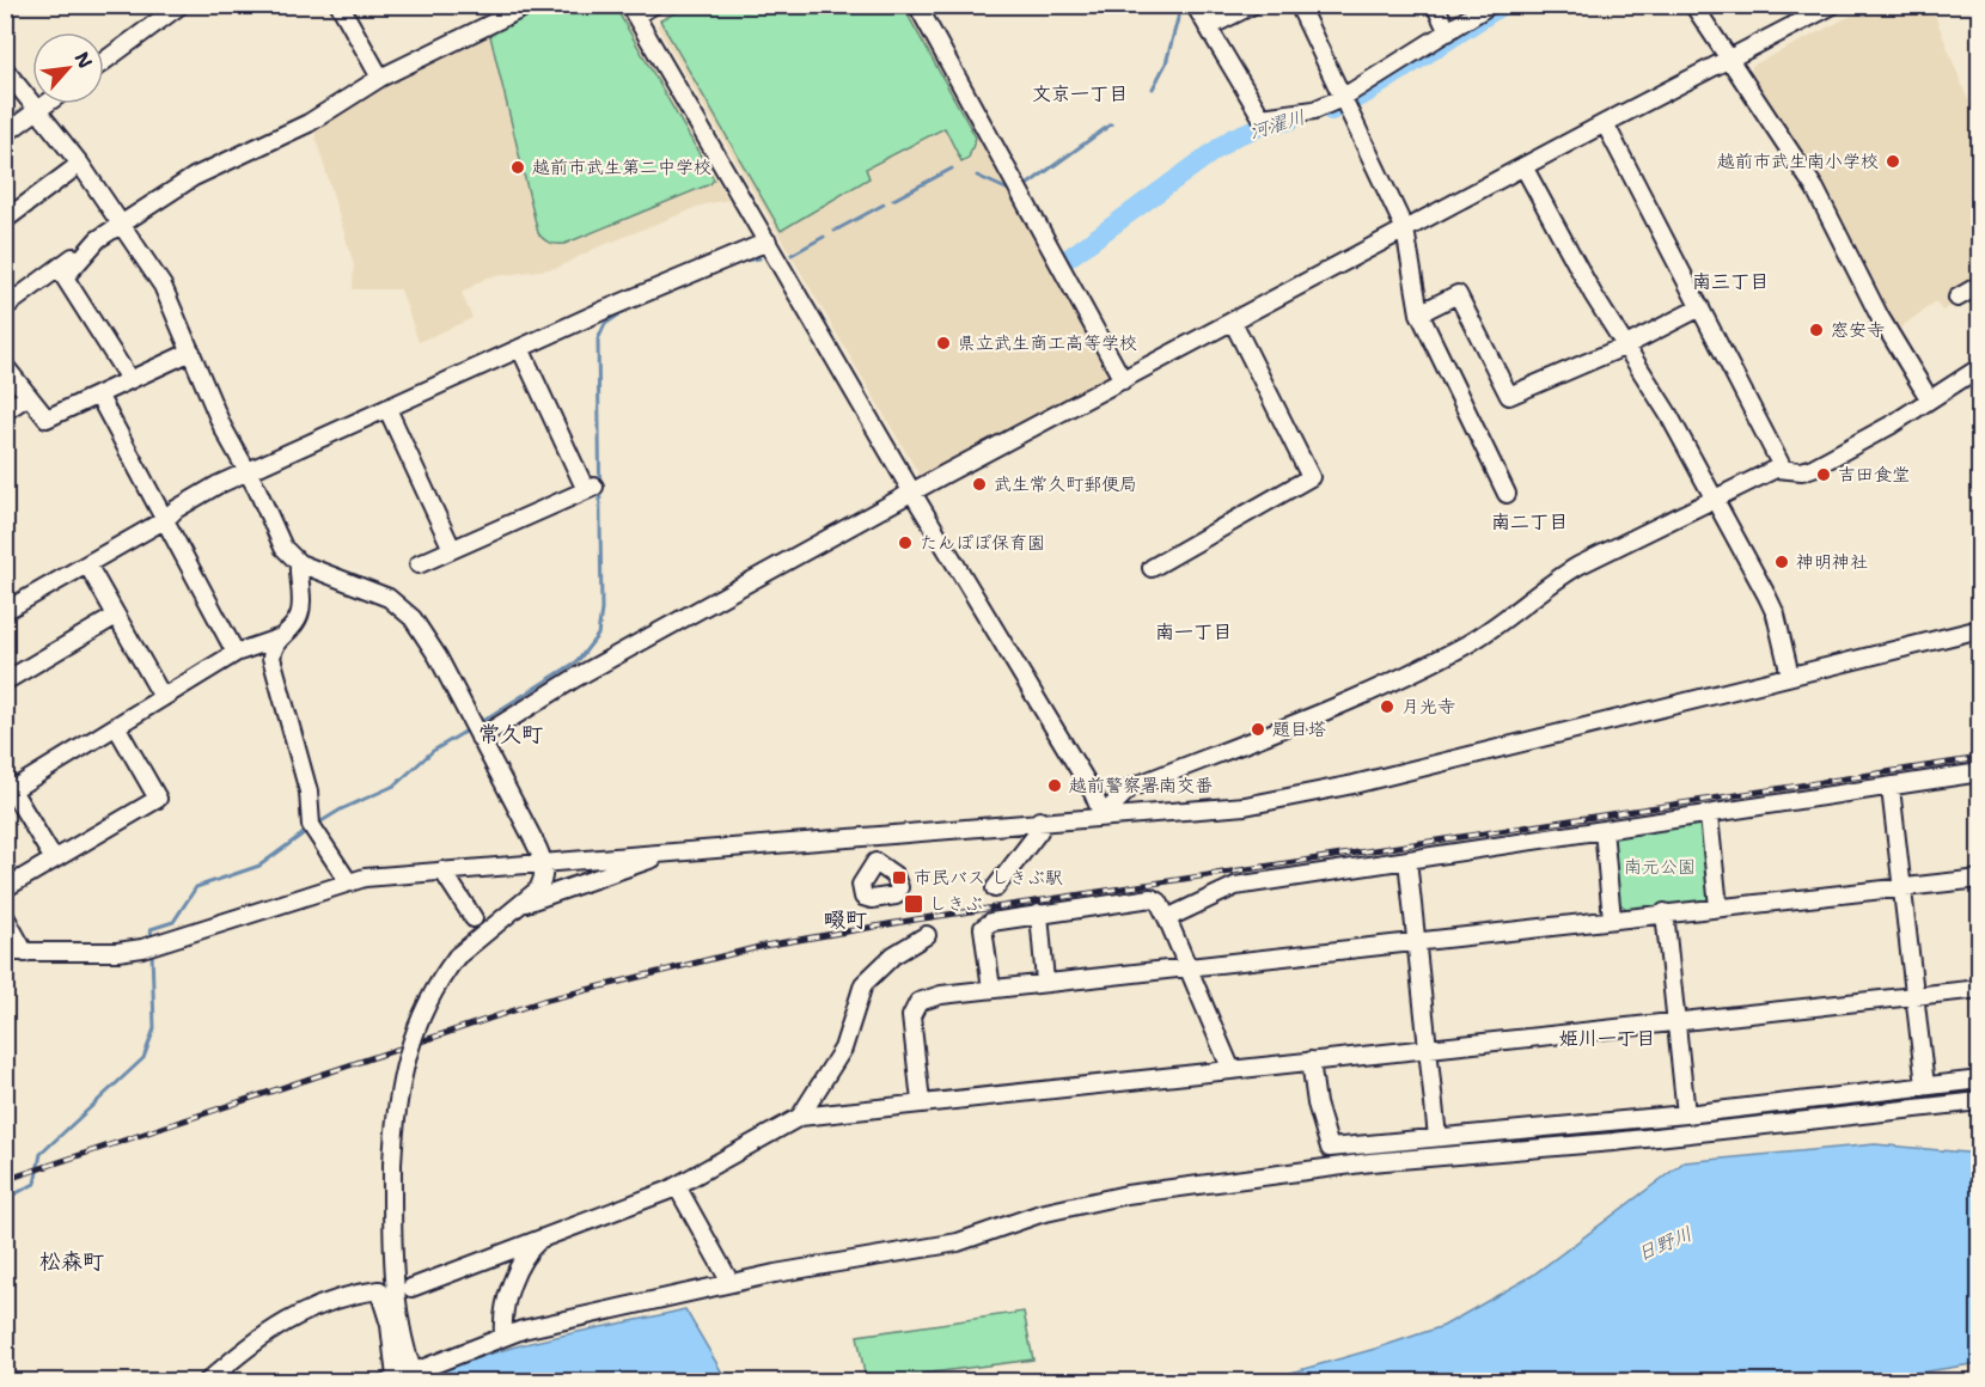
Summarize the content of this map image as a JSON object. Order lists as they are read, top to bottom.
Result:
{
  "districts": [
    "文京一丁目",
    "南三丁目",
    "南二丁目",
    "南一丁目",
    "常久町",
    "畷町",
    "姫川一丁目",
    "松森町"
  ],
  "water": ["河濯川", "日野川"],
  "parks": ["南元公園"],
  "places": {
    "other": [
      "越前市武生南小学校",
      "越前市武生第二中学校",
      "窓安寺",
      "県立武生商工高等学校",
      "吉田食堂",
      "武生常久町郵便局",
      "たんぽぽ保育園",
      "神明神社",
      "月光寺",
      "題目塔",
      "越前警察署南交番"
    ],
    "transit": ["市民バス しきぶ駅", "しきぶ"]
  },
  "north": "top right"
}
